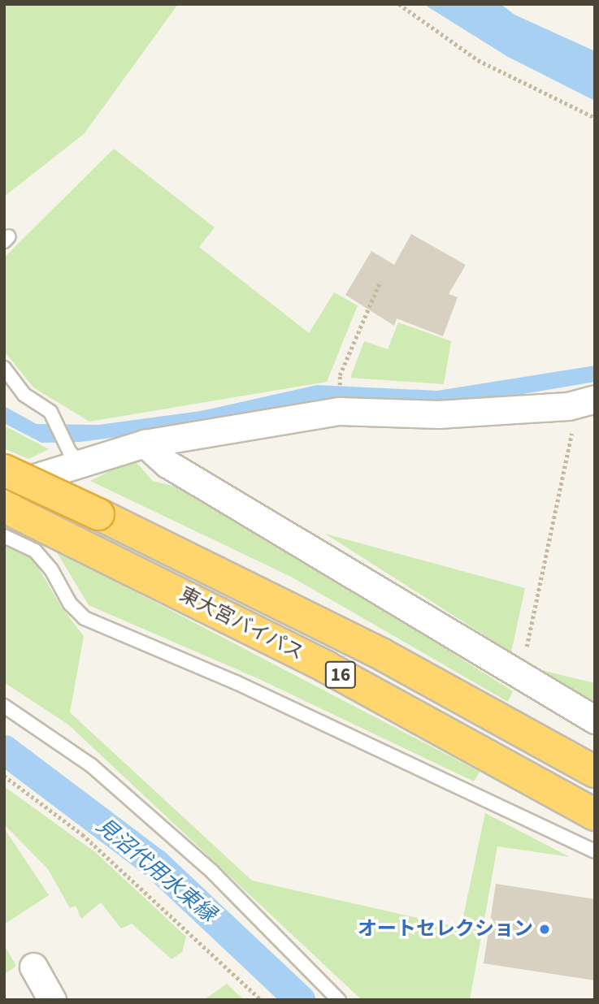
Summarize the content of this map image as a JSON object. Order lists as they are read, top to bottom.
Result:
{
  "streets": {
    "highway": ["東大宮バイパス", "16"]
  },
  "water": ["見沼代用水東縁"],
  "places": ["オートセレクション"]
}
